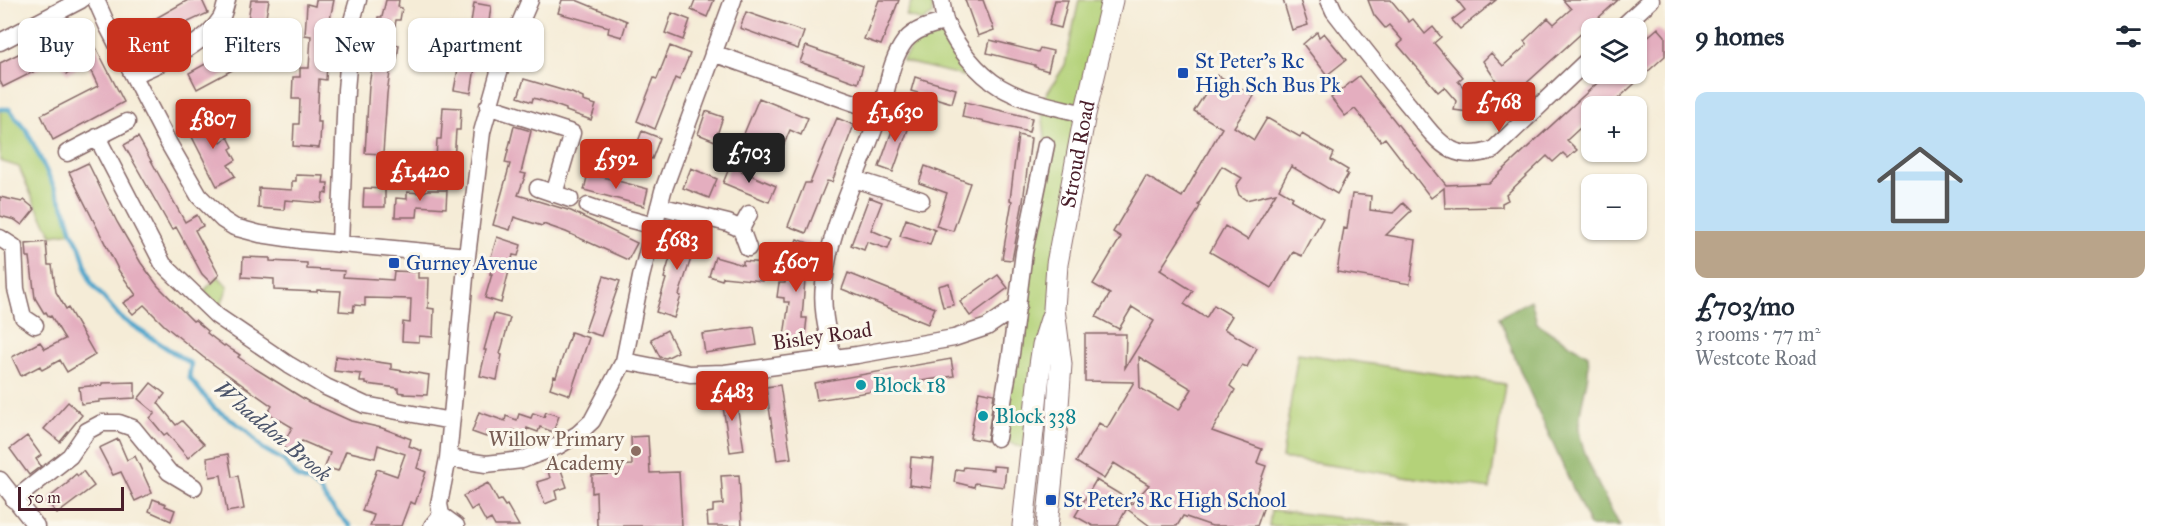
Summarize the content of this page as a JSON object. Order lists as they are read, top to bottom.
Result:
{
  "streets": {
    "main road": ["Stroud Road"],
    "street": ["Bisley Road"]
  },
  "crossings": [
    ["Stroud Road", "Bisley Road"]
  ],
  "water": ["Whaddon Brook"],
  "places": {
    "transit": ["St Peter's Rc High Sch Bus Pk", "Gurney Avenue", "St Peter's Rc High School"],
    "other": ["Block 18", "Block 338", "Willow Primary Academy"]
  },
  "scale_bar": "50 m",
  "page": {
    "heading": "9 homes",
    "map_buttons": ["+", "−"],
    "chip": [
      "Buy",
      "Rent",
      "Filters",
      "New",
      "Apartment"
    ],
    "list": [
      {
        "name": "£703/mo",
        "note": "3 rooms · 77 m² · Westcote Road"
      }
    ],
    "price": [
      "£768",
      "£1,630",
      "£807",
      "£703",
      "£592",
      "£1,420",
      "£683",
      "£607",
      "£483"
    ],
    "scale": "50 m"
  }
}
